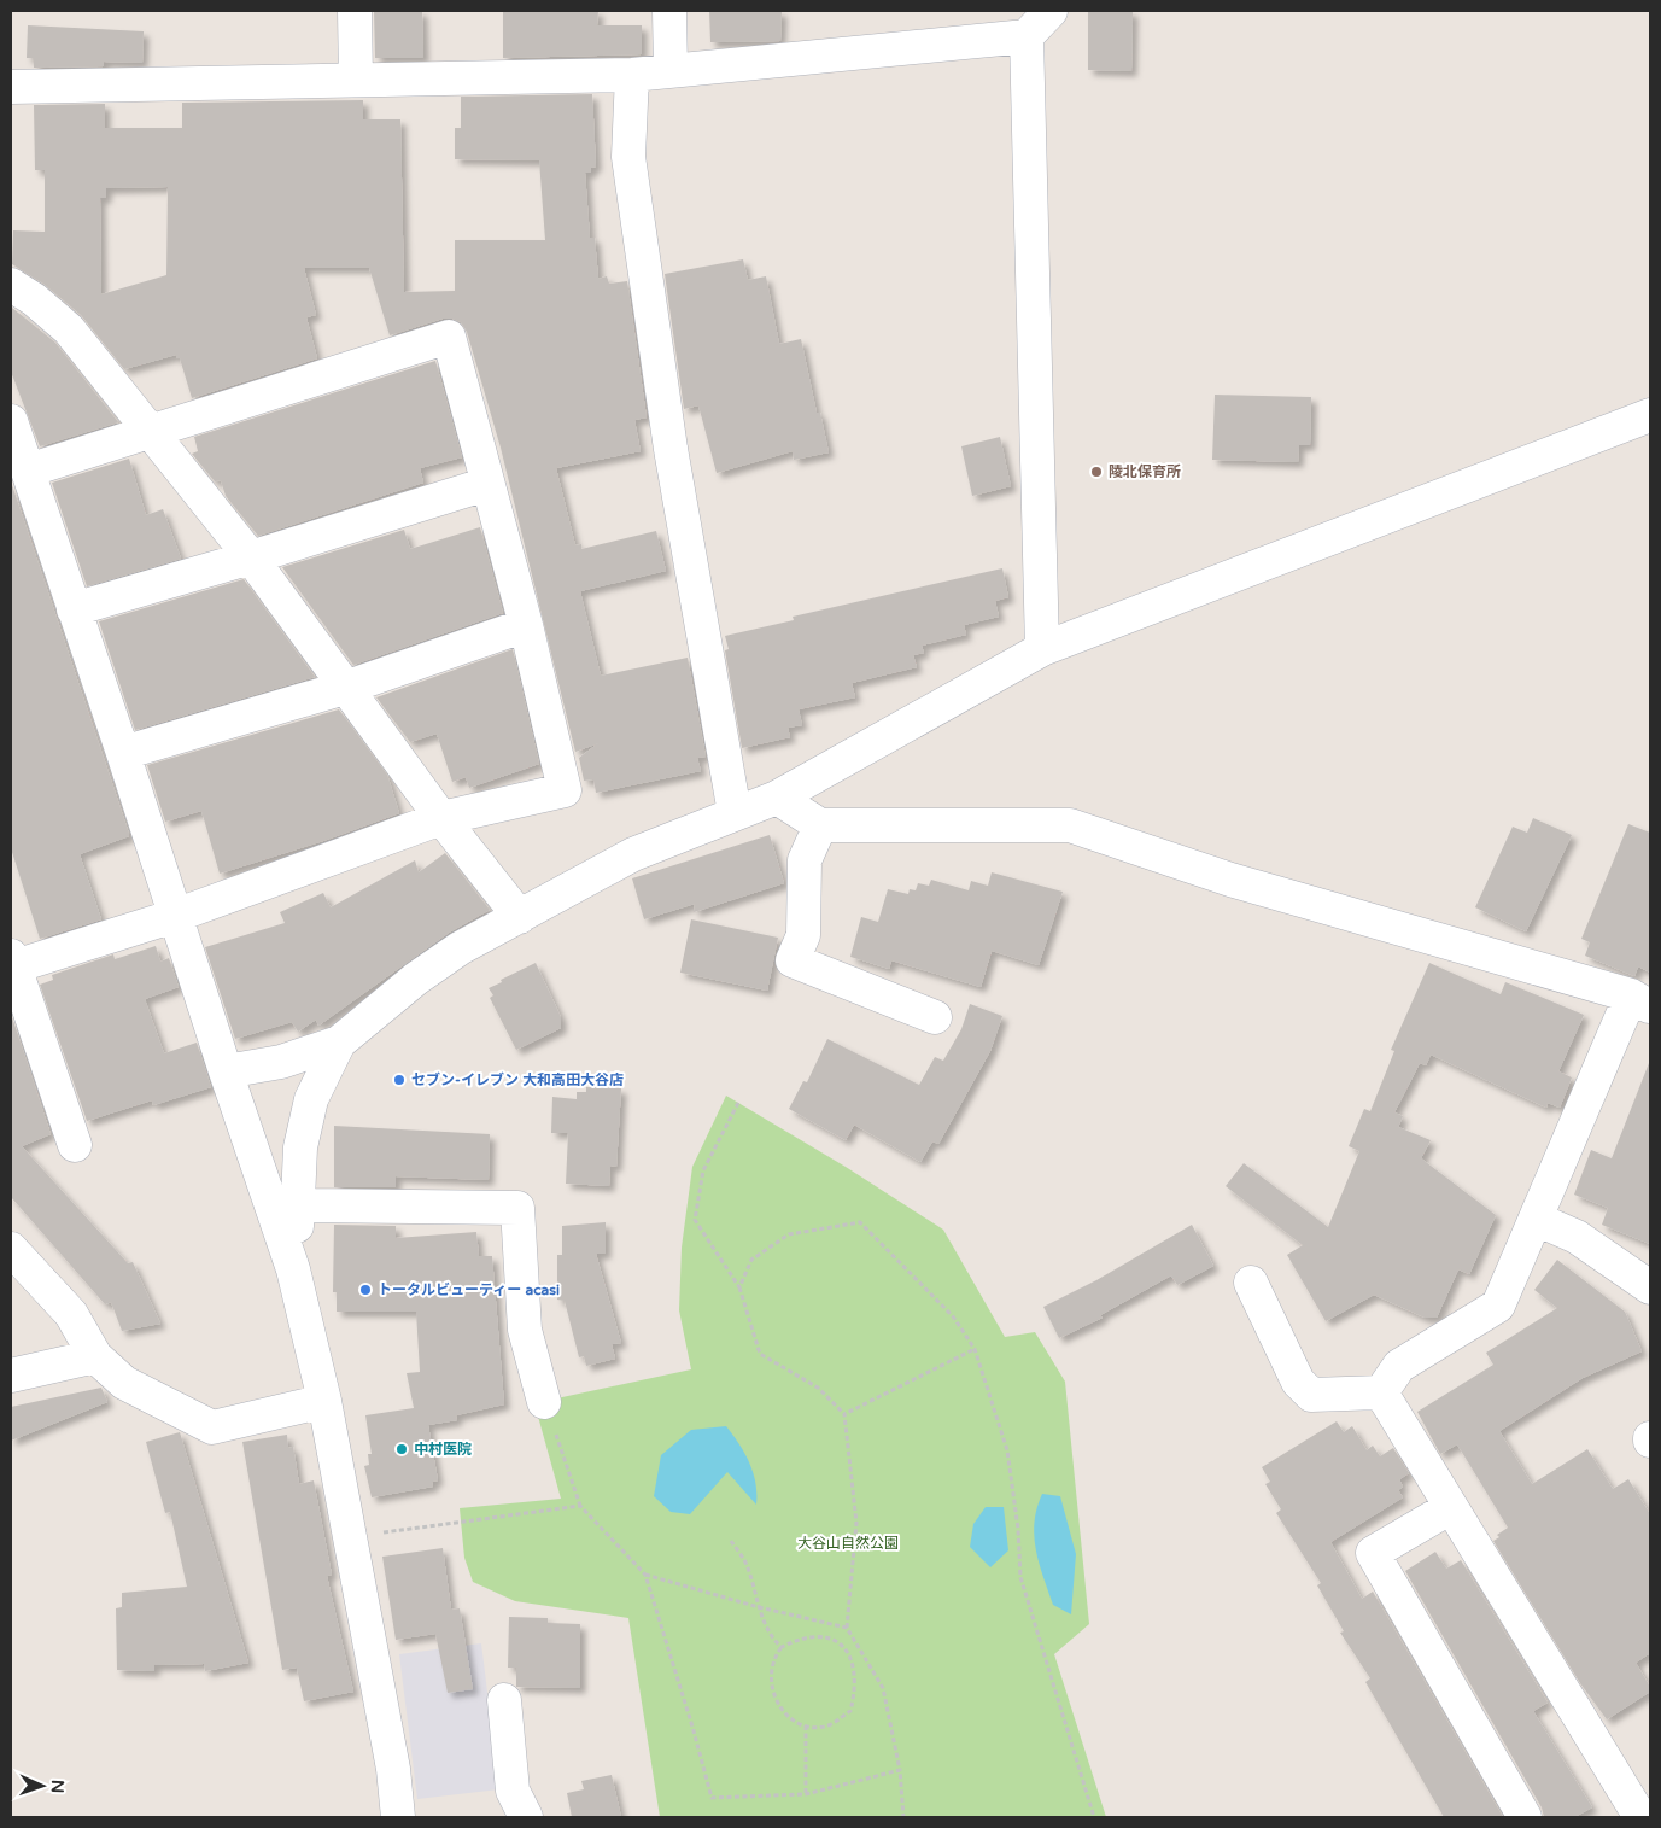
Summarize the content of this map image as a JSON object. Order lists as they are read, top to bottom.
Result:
{
  "parks": ["大谷山自然公園"],
  "places": [
    "陵北保育所",
    "セブン-イレブン 大和高田大谷店",
    "トータルビューティー acasi",
    "中村医院"
  ],
  "north": "right"
}
